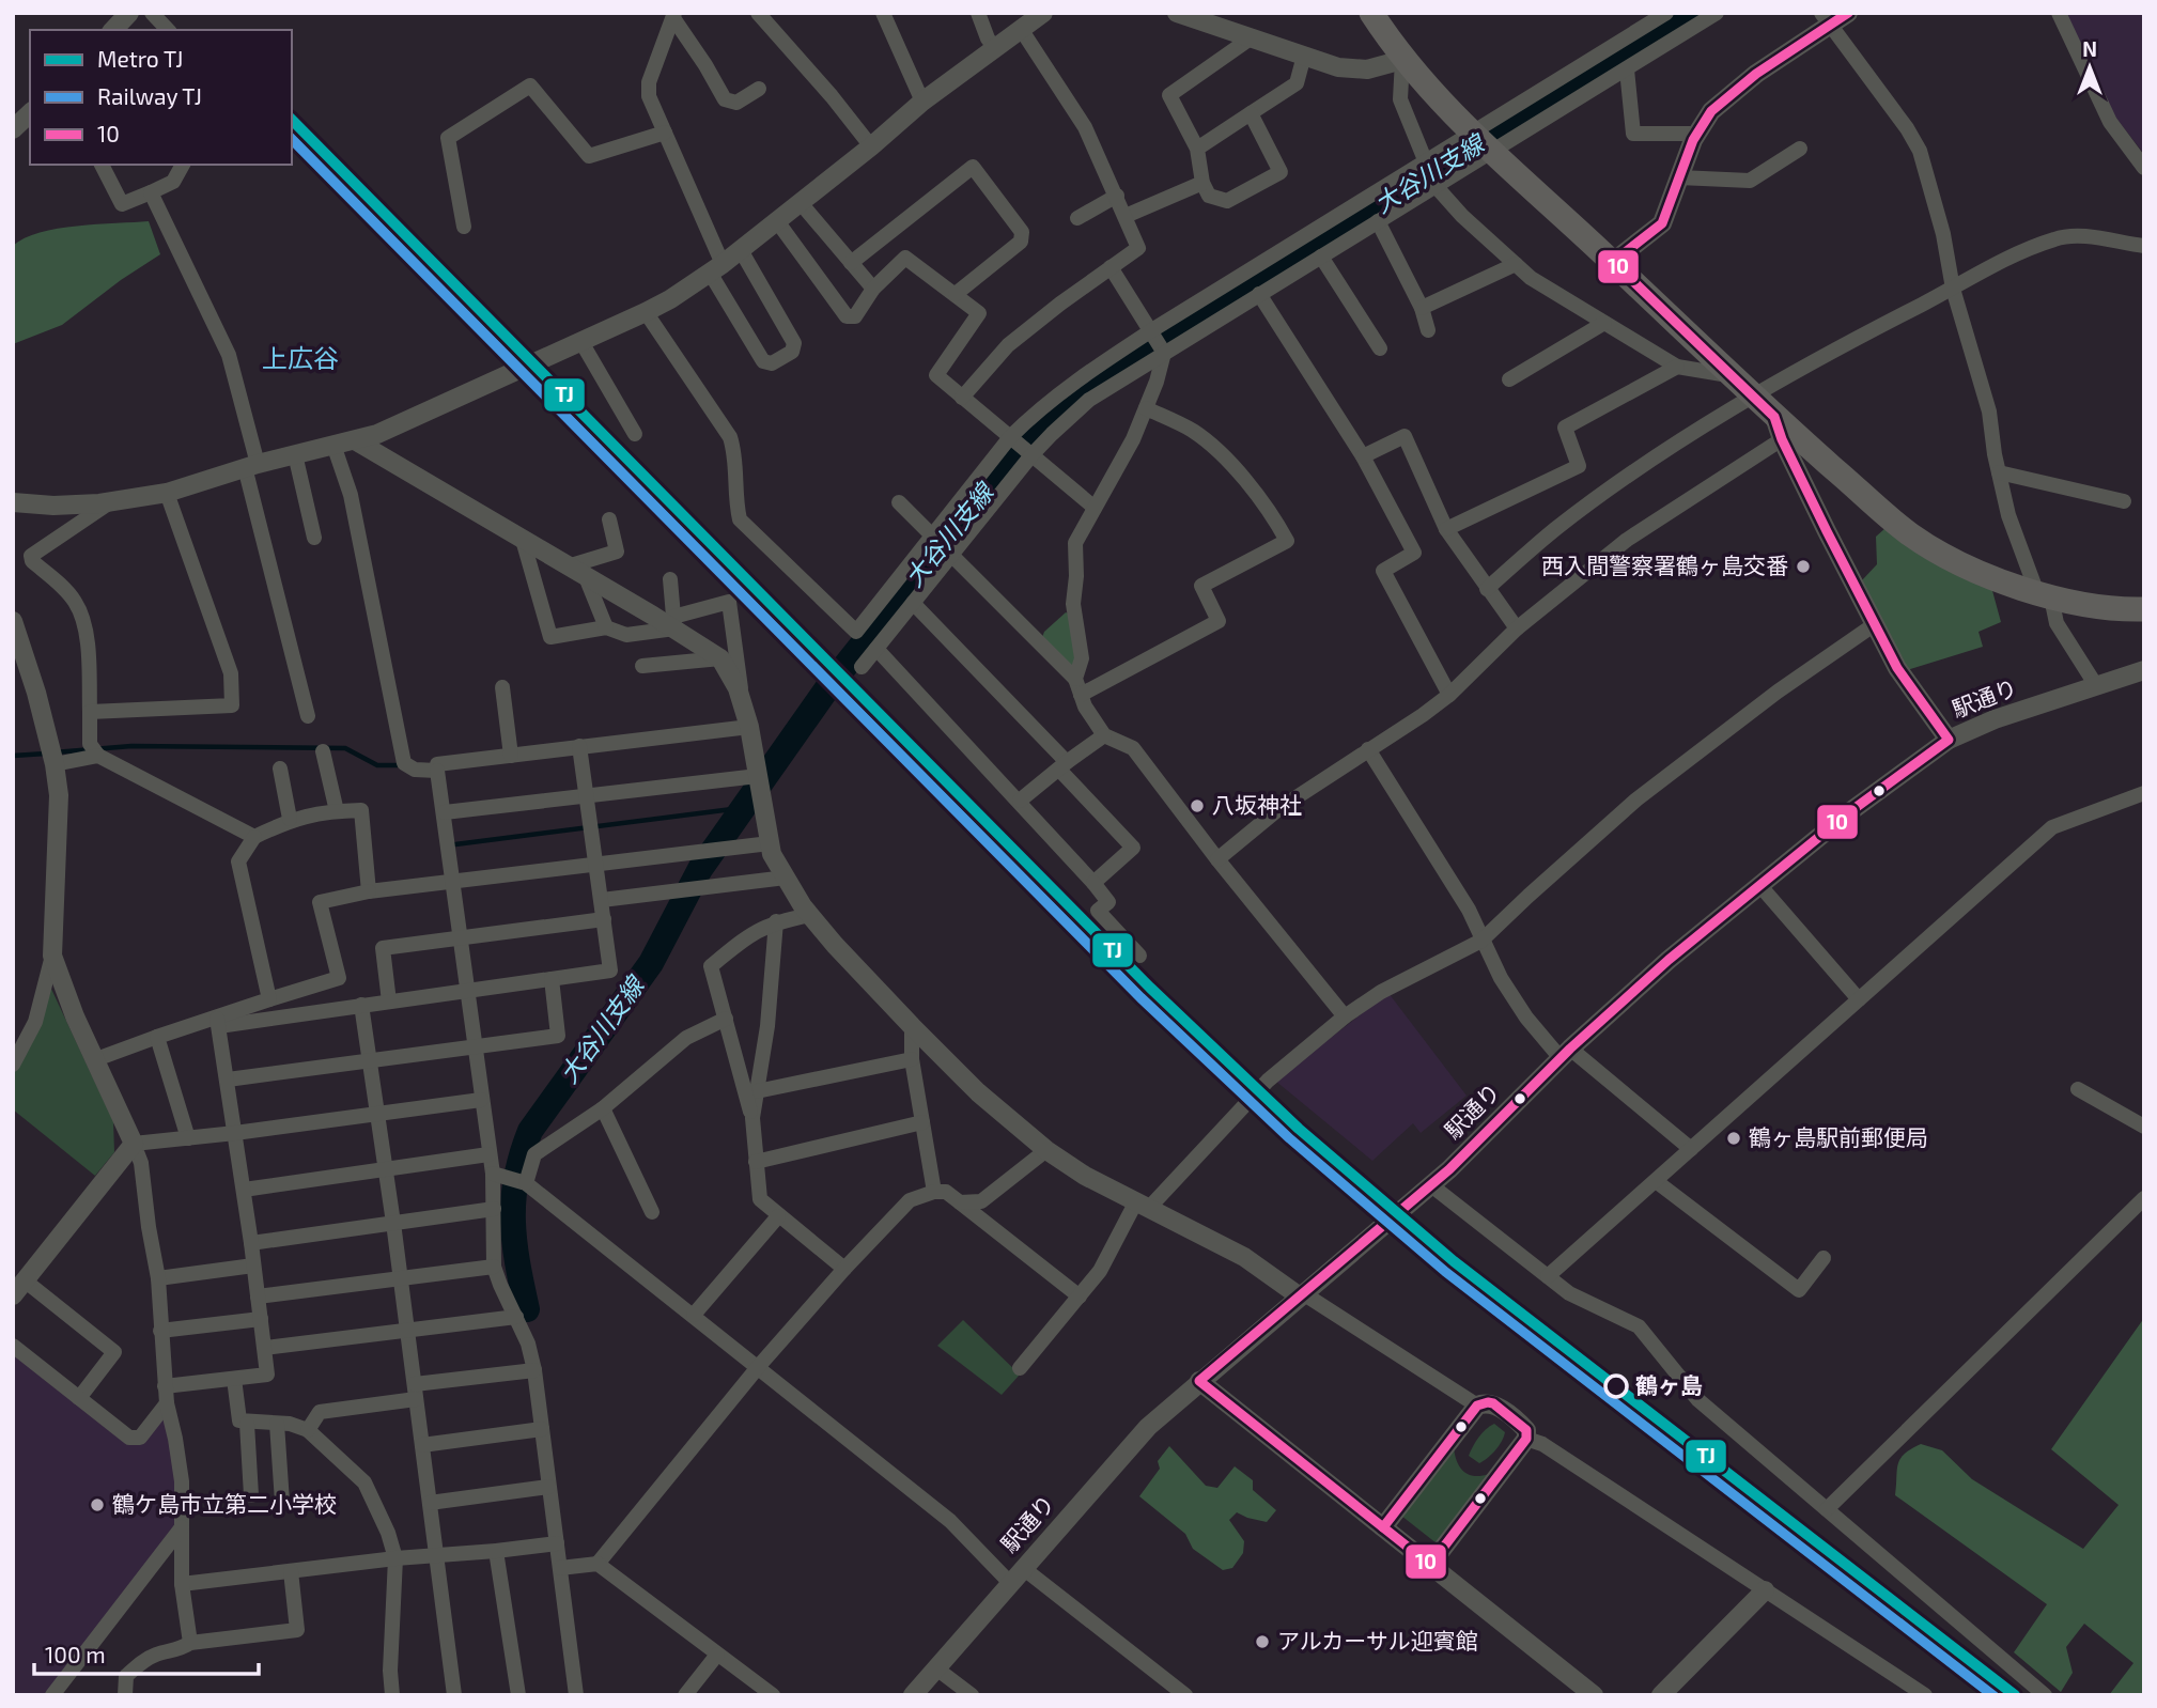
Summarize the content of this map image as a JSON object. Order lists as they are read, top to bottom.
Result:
{
  "streets": {
    "street": ["駅通り"]
  },
  "districts": ["上広谷"],
  "water": ["大谷川支線"],
  "places": [
    "西入間警察署鶴ヶ島交番",
    "八坂神社",
    "鶴ヶ島駅前郵便局",
    "鶴ヶ島",
    "鶴ケ島市立第二小学校",
    "アルカーサル迎賓館"
  ],
  "lines": ["transit line 10", "metro line TJ", "rail line TJ"],
  "legend": ["Metro TJ", "Railway TJ", "10"],
  "scale_bar": "100 m",
  "north": "top"
}
